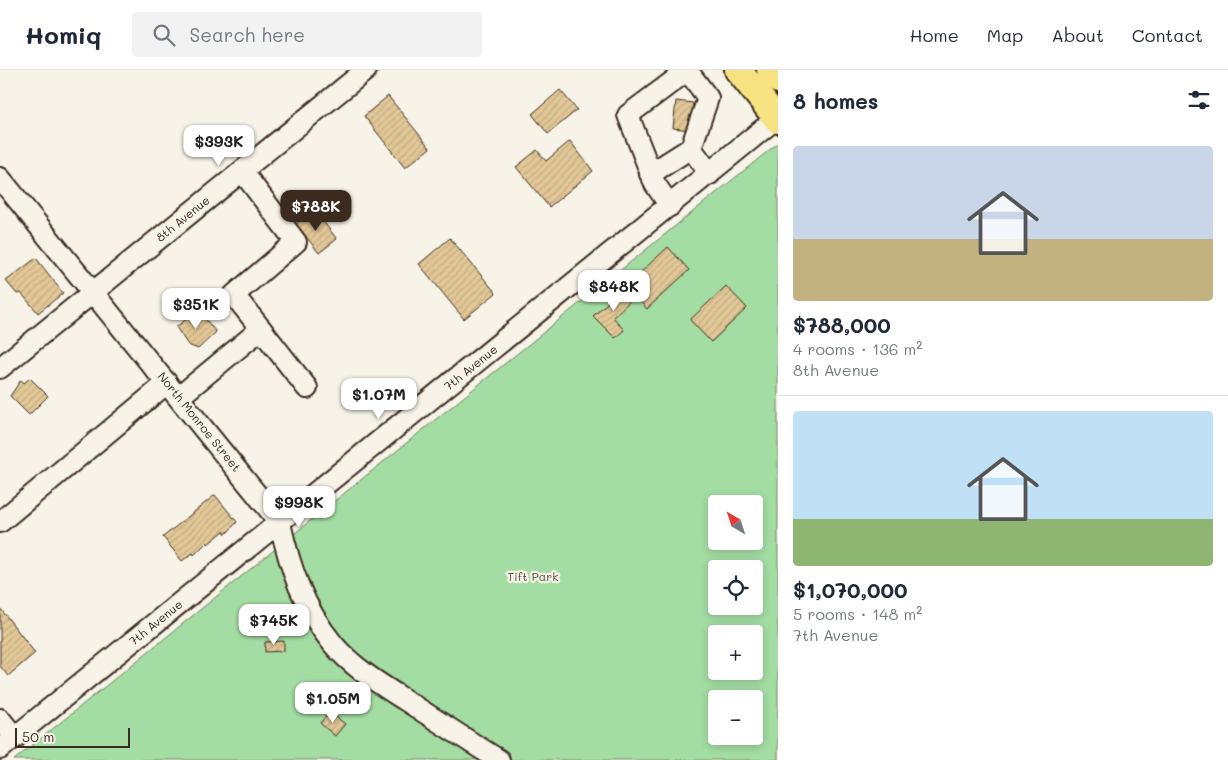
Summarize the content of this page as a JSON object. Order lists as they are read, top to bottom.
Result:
{
  "streets": {
    "street": ["8th Avenue", "7th Avenue", "North Monroe Street"]
  },
  "crossings": [
    ["8th Avenue", "North Monroe Street"],
    ["7th Avenue", "North Monroe Street"]
  ],
  "parks": ["Tift Park"],
  "scale_bar": "50 m",
  "north": "top left",
  "page": {
    "header": "Homiq",
    "search": "Search here",
    "nav": [
      "Home",
      "Map",
      "About",
      "Contact"
    ],
    "heading": "8 homes",
    "price": [
      "$393K",
      "$788K",
      "$848K",
      "$351K",
      "$1.07M",
      "$998K",
      "$745K",
      "$1.05M"
    ],
    "list": [
      {
        "name": "$788,000",
        "note": "4 rooms · 136 m² · 8th Avenue"
      },
      {
        "name": "$1,070,000",
        "note": "5 rooms · 148 m² · 7th Avenue"
      }
    ],
    "map_buttons": ["+", "−"],
    "scale": "50 m"
  }
}
